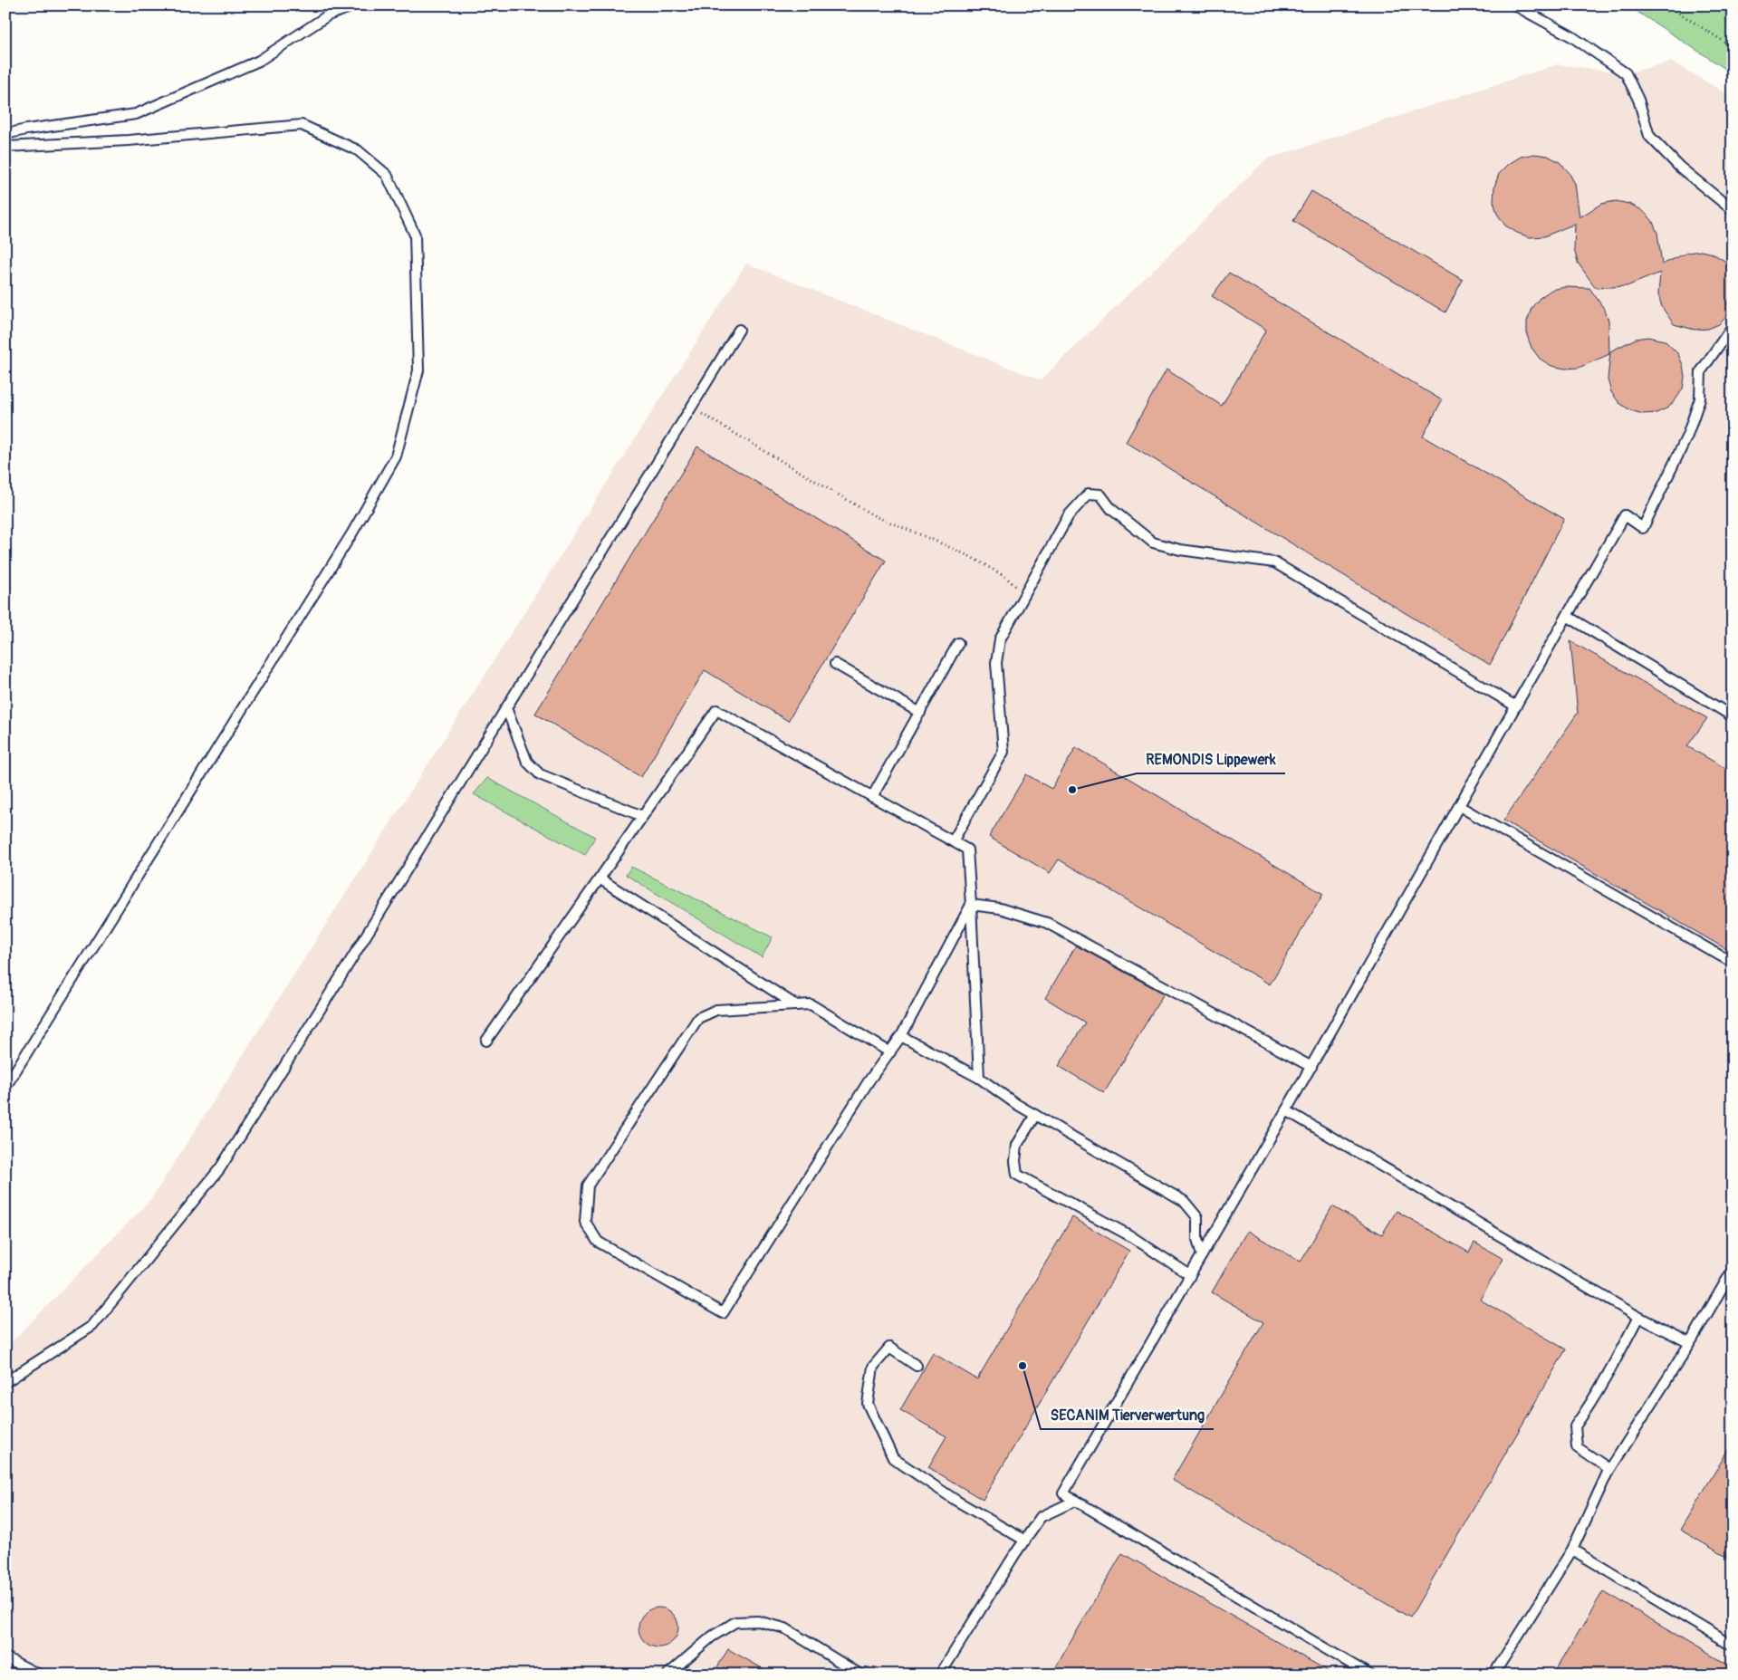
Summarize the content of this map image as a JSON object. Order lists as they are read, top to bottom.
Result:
{
  "places": ["REMONDIS Lippewerk", "SECANIM Tierverwertung"]
}
